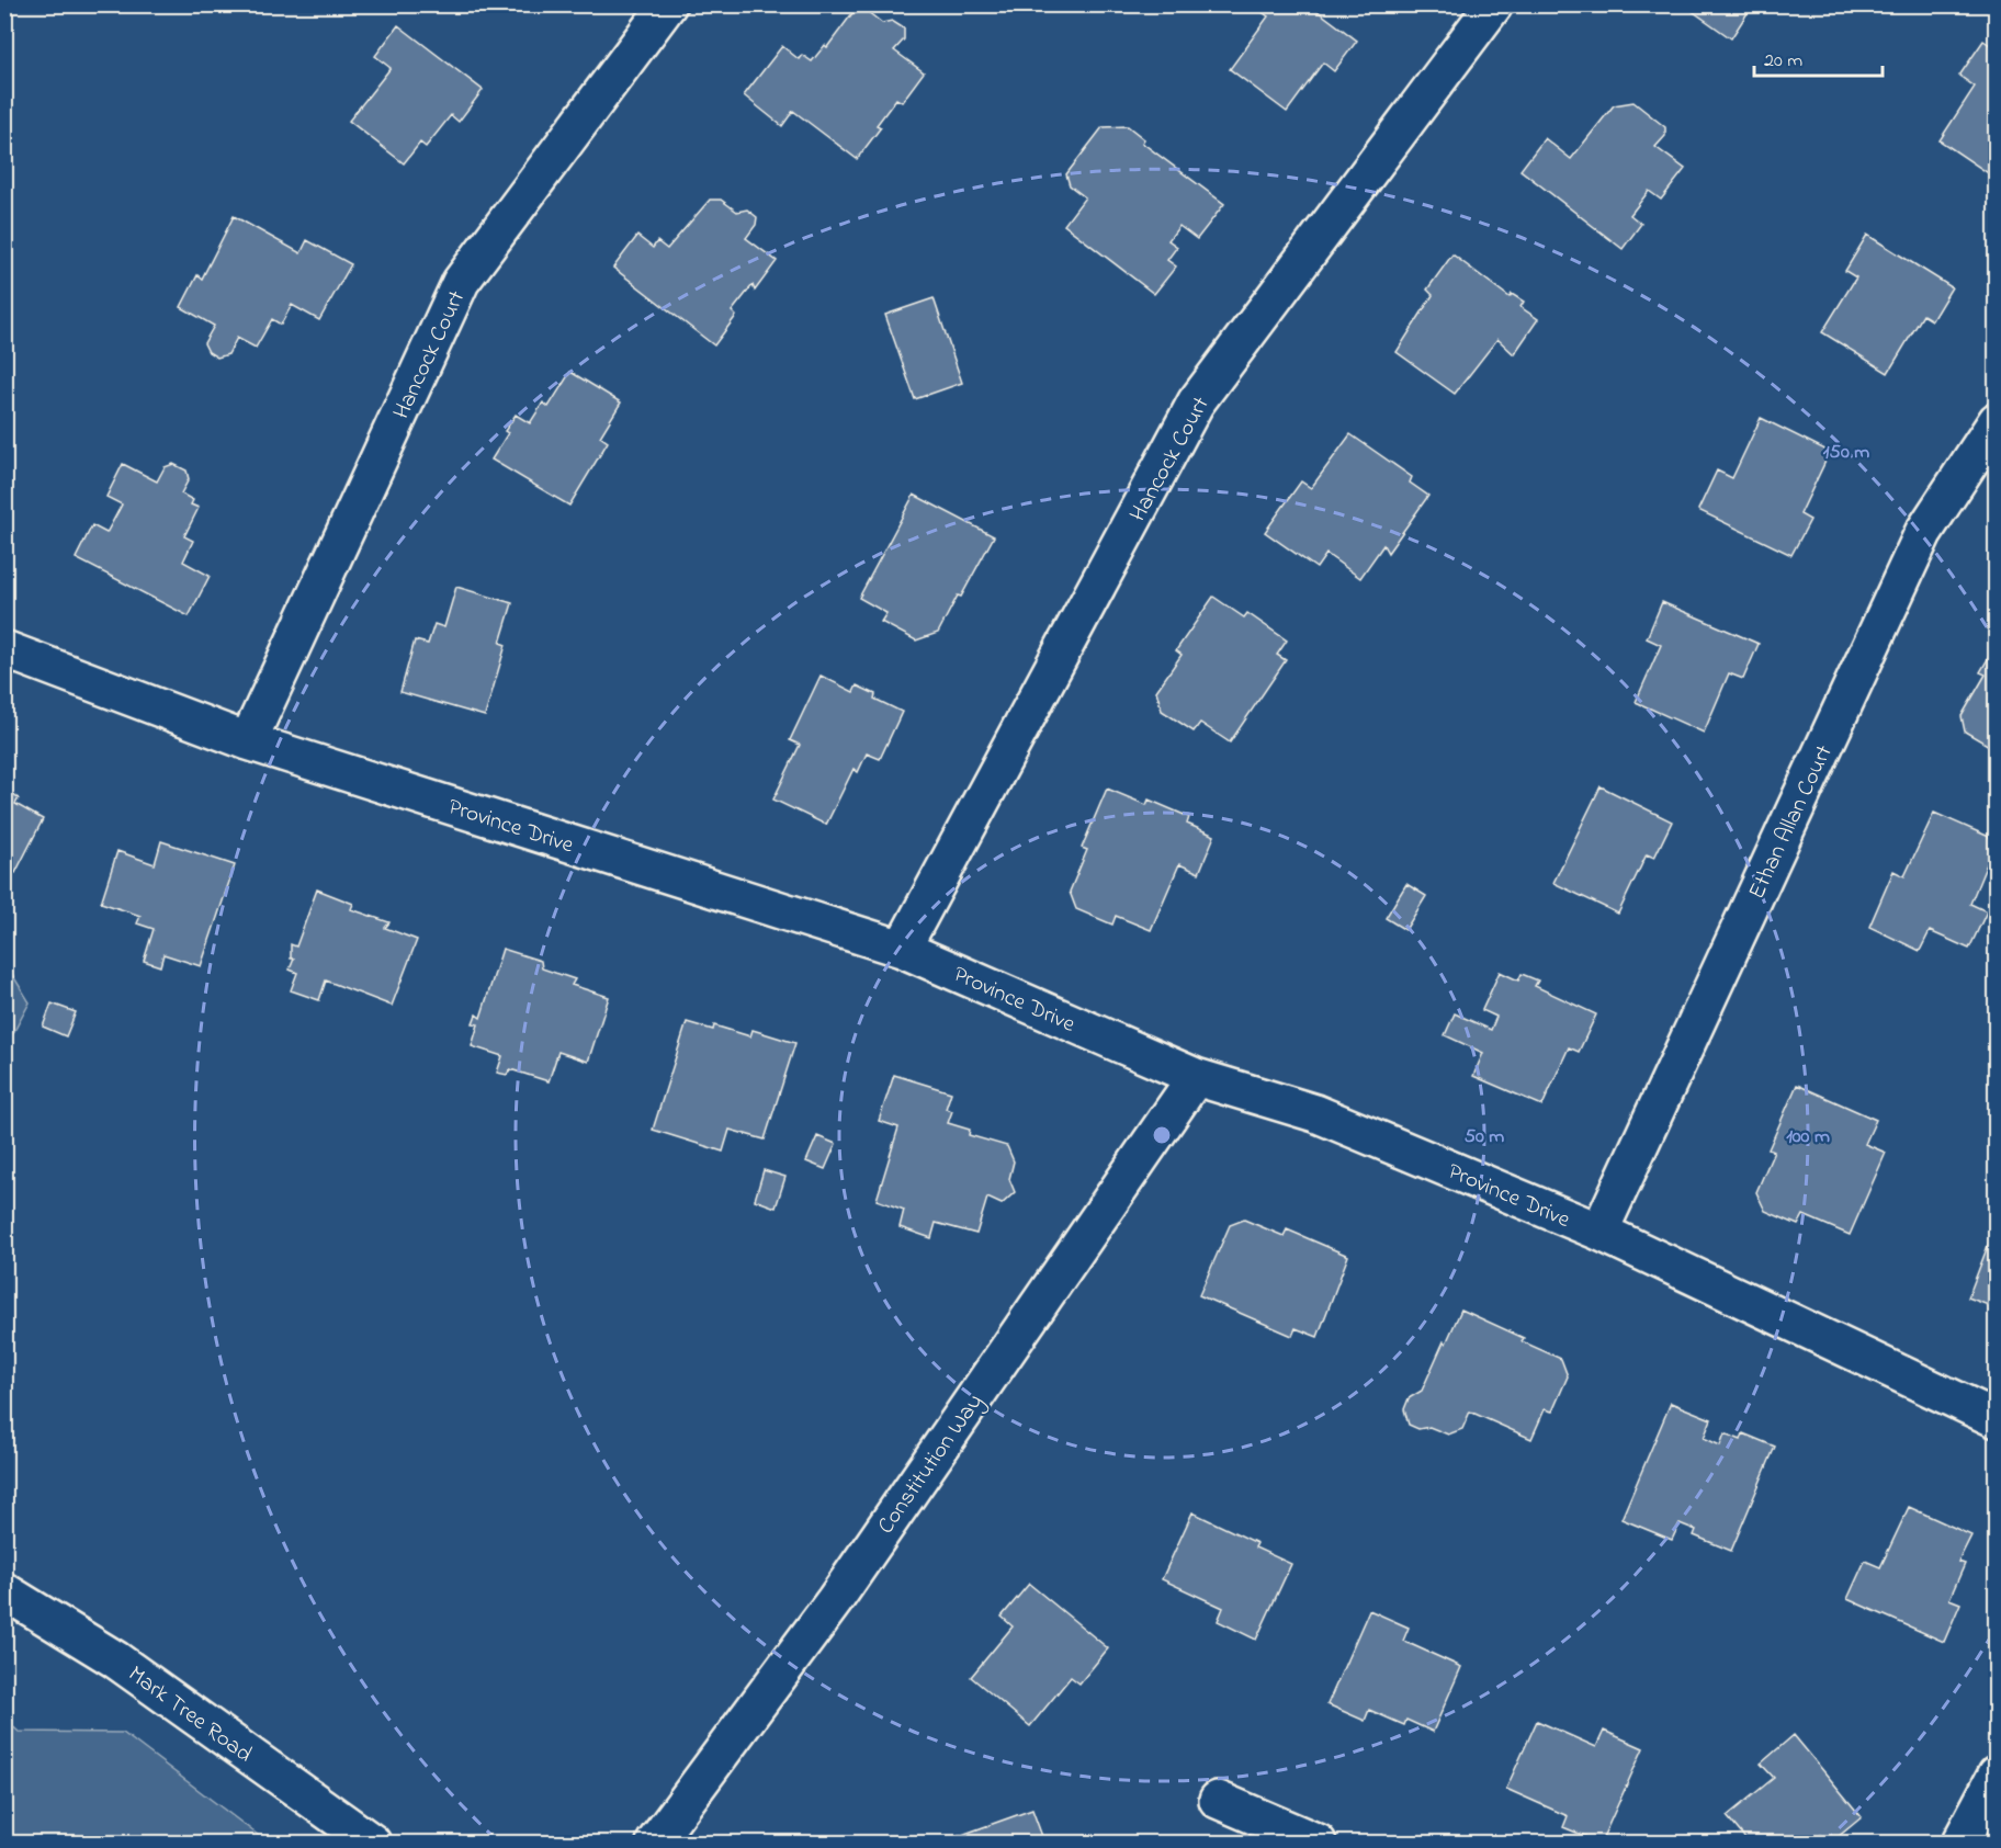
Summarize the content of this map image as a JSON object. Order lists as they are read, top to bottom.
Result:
{
  "streets": {
    "street": [
      "Hancock Court",
      "Ethan Allan Court",
      "Province Drive",
      "Constitution Way",
      "Mark Tree Road"
    ]
  },
  "crossings": [
    ["Hancock Court", "Province Drive"],
    ["Ethan Allan Court", "Province Drive"],
    ["Province Drive", "Constitution Way"]
  ],
  "scale_bar": "20 m",
  "rings": ["150 m", "50 m", "100 m"]
}
